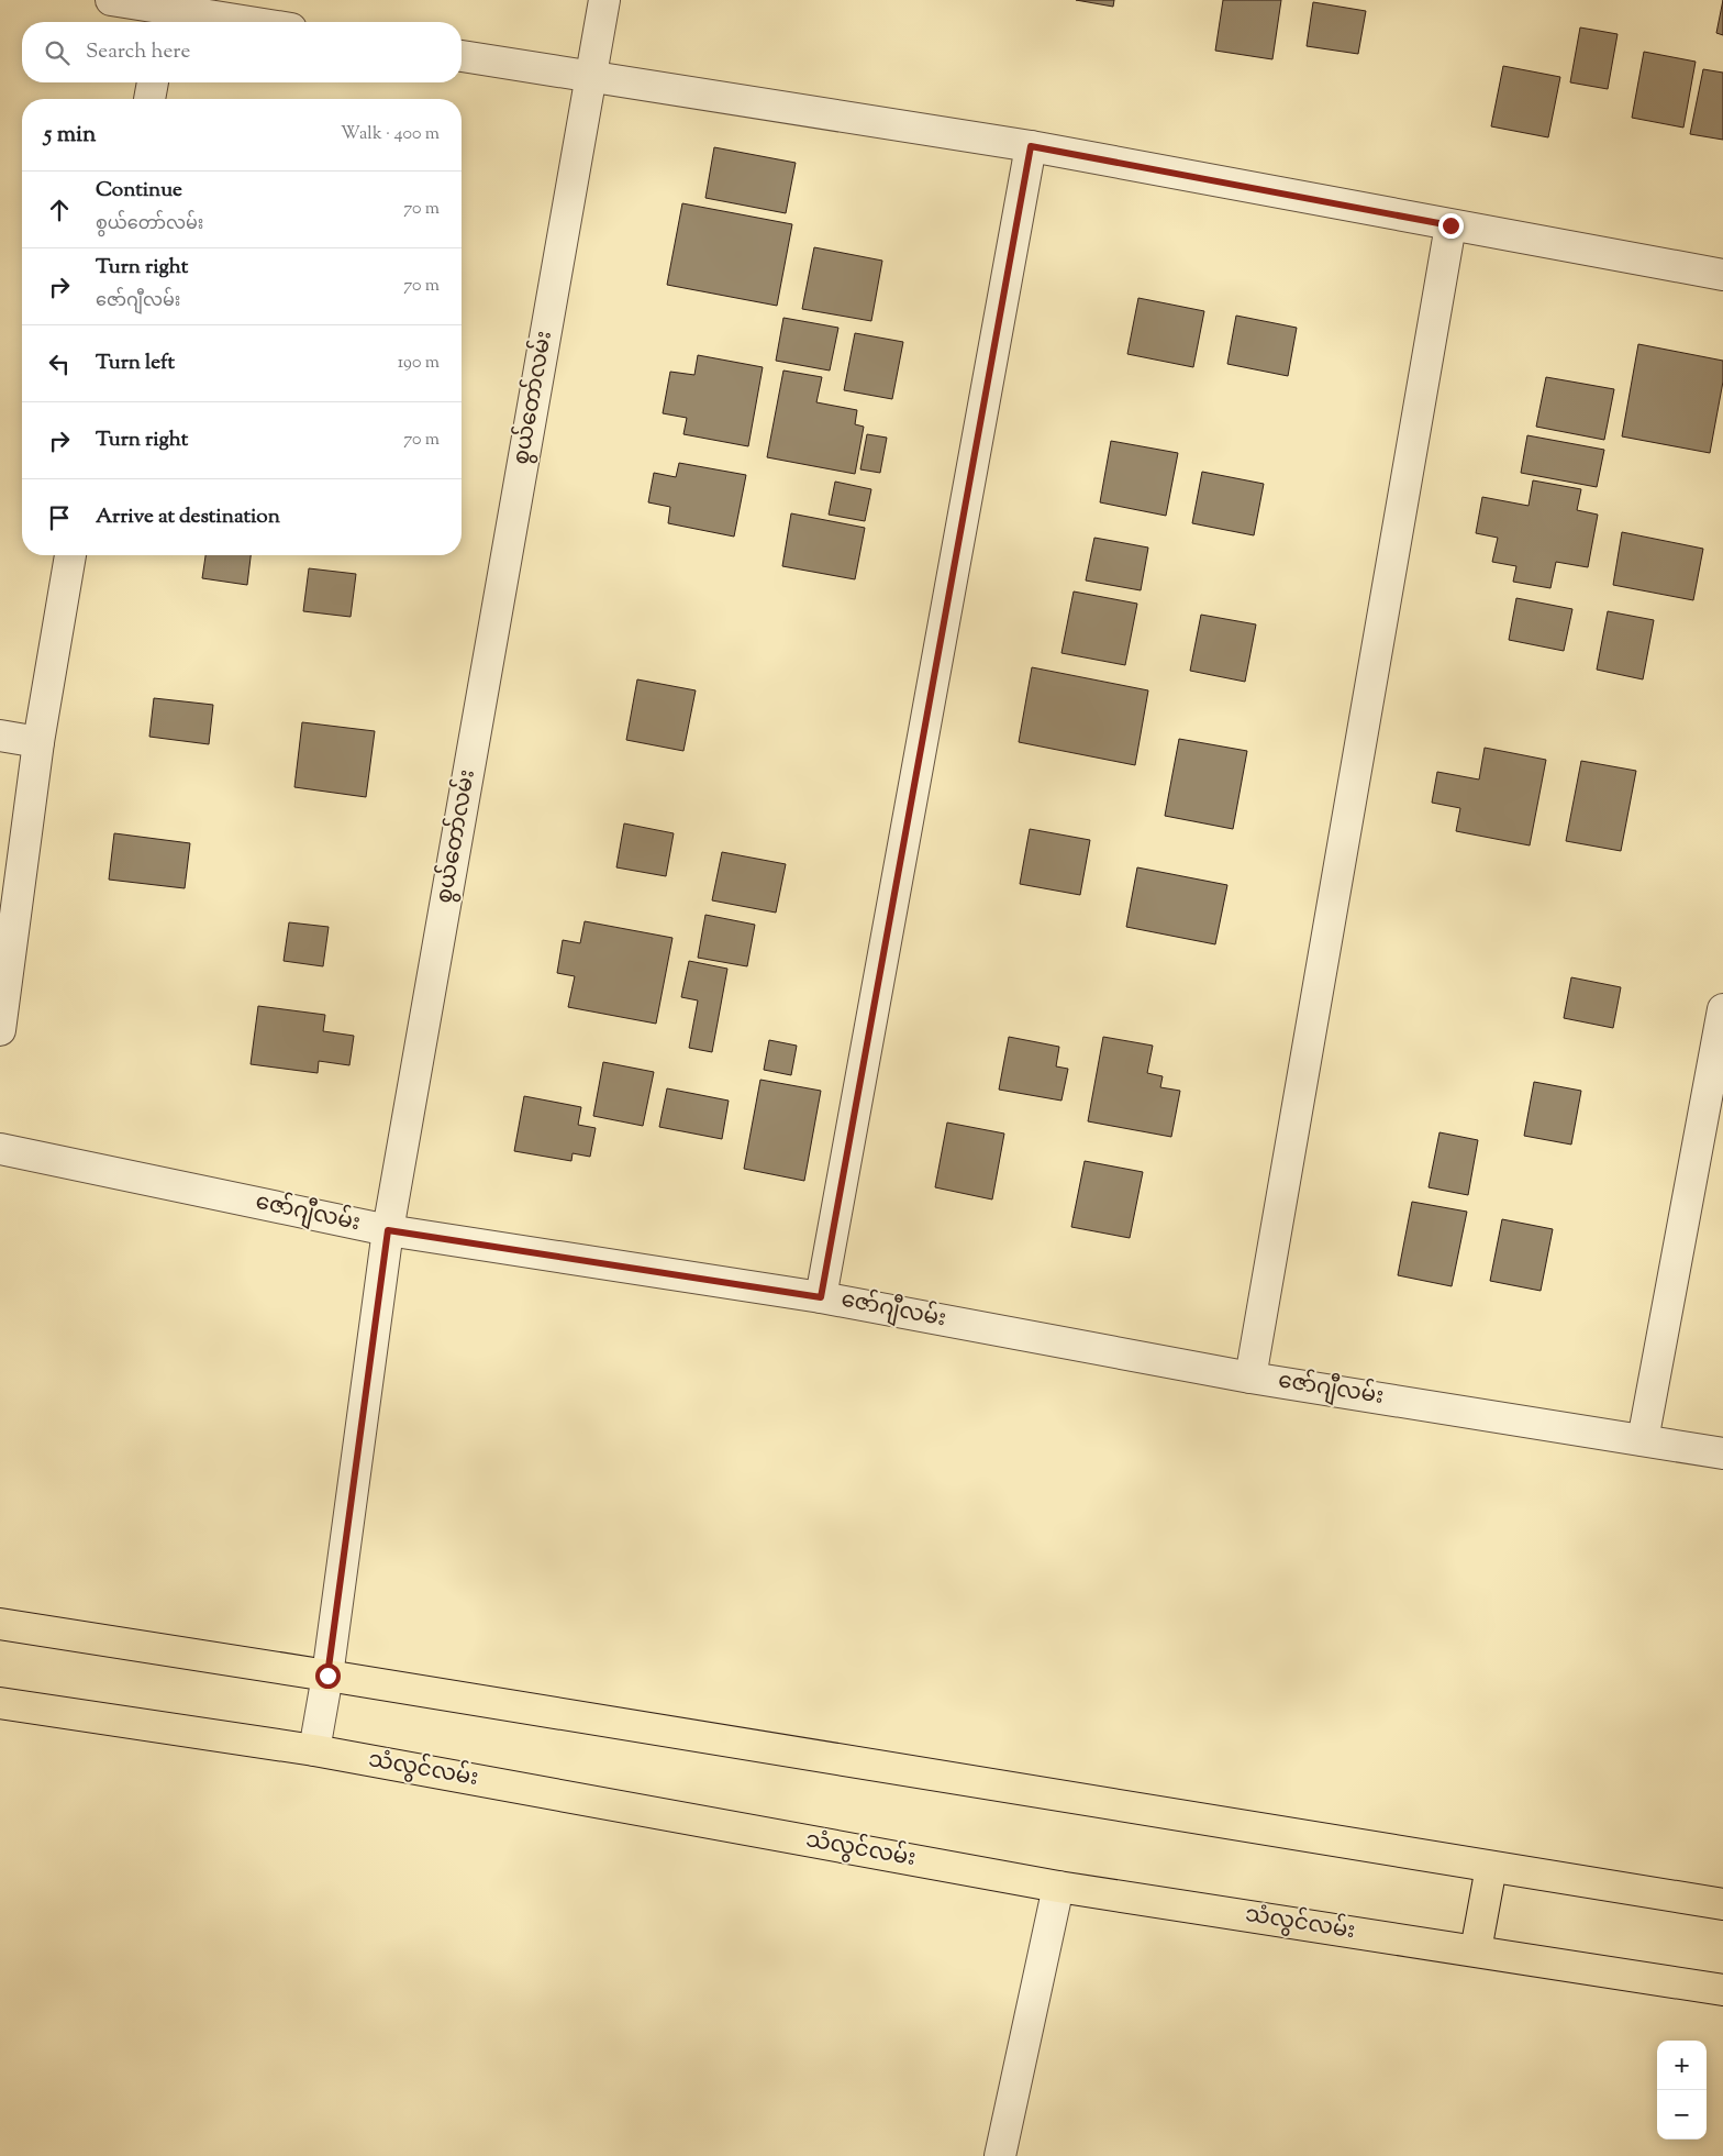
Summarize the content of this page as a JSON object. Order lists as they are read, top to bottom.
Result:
{
  "streets": {
    "main road": ["သံလွင်လမ်း"],
    "street": ["စွယ်တော်လမ်း", "ဇော်ဂျီလမ်း"]
  },
  "crossings": [
    ["စွယ်တော်လမ်း", "ဇော်ဂျီလမ်း"],
    ["စွယ်တော်လမ်း", "သံလွင်လမ်း"]
  ],
  "page": {
    "search": "Search here",
    "heading": ["5 min", "Walk · 400 m"],
    "list": [
      ["Continue", "စွယ်တော်လမ်း", "70 m"],
      ["Turn right", "ဇော်ဂျီလမ်း", "70 m"],
      ["Turn left", "190 m"],
      ["Turn right", "70 m"],
      "Arrive at destination"
    ],
    "map_buttons": ["+", "−"]
  }
}
